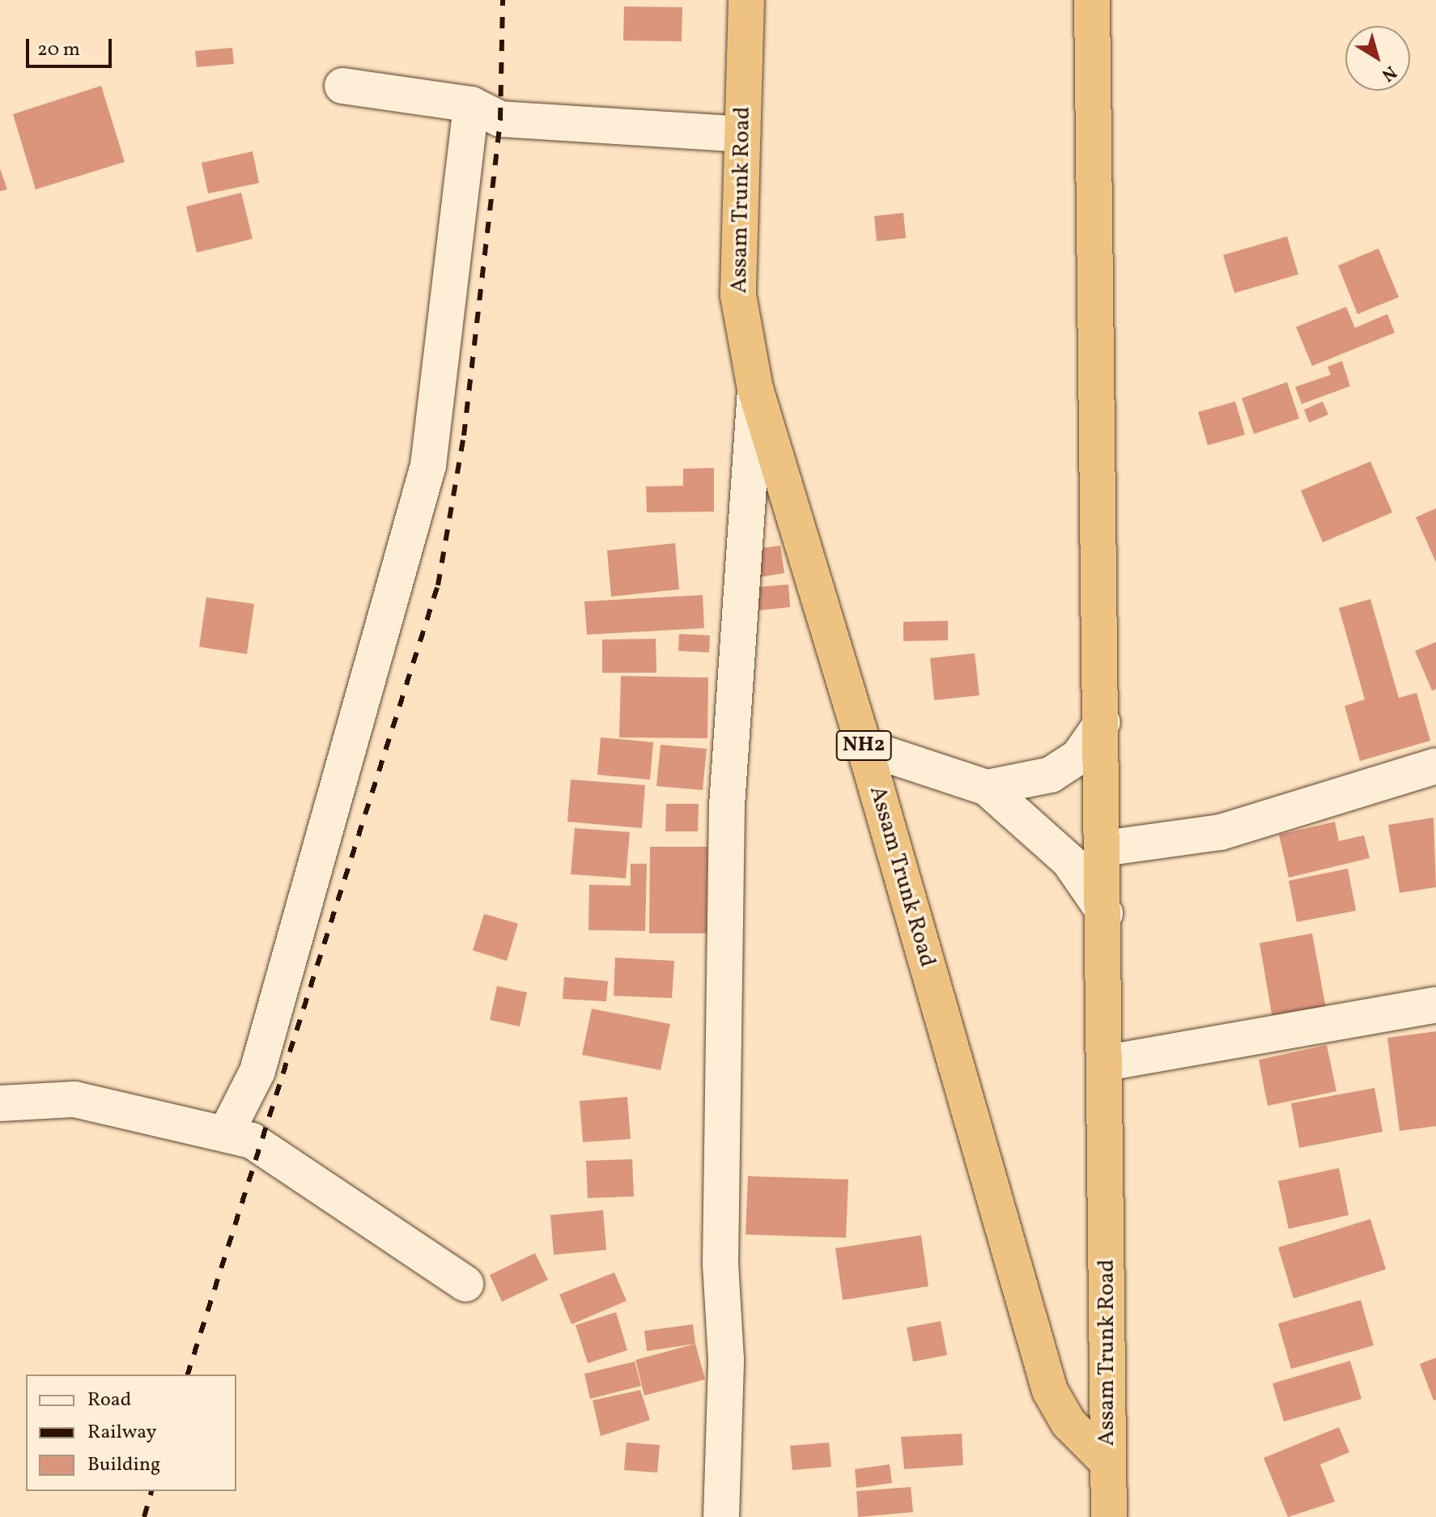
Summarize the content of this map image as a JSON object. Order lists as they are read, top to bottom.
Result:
{
  "streets": {
    "highway": ["Assam Trunk Road", "NH2"]
  },
  "legend": ["Road", "Railway", "Building"],
  "scale_bar": "20 m",
  "north": "bottom right"
}
